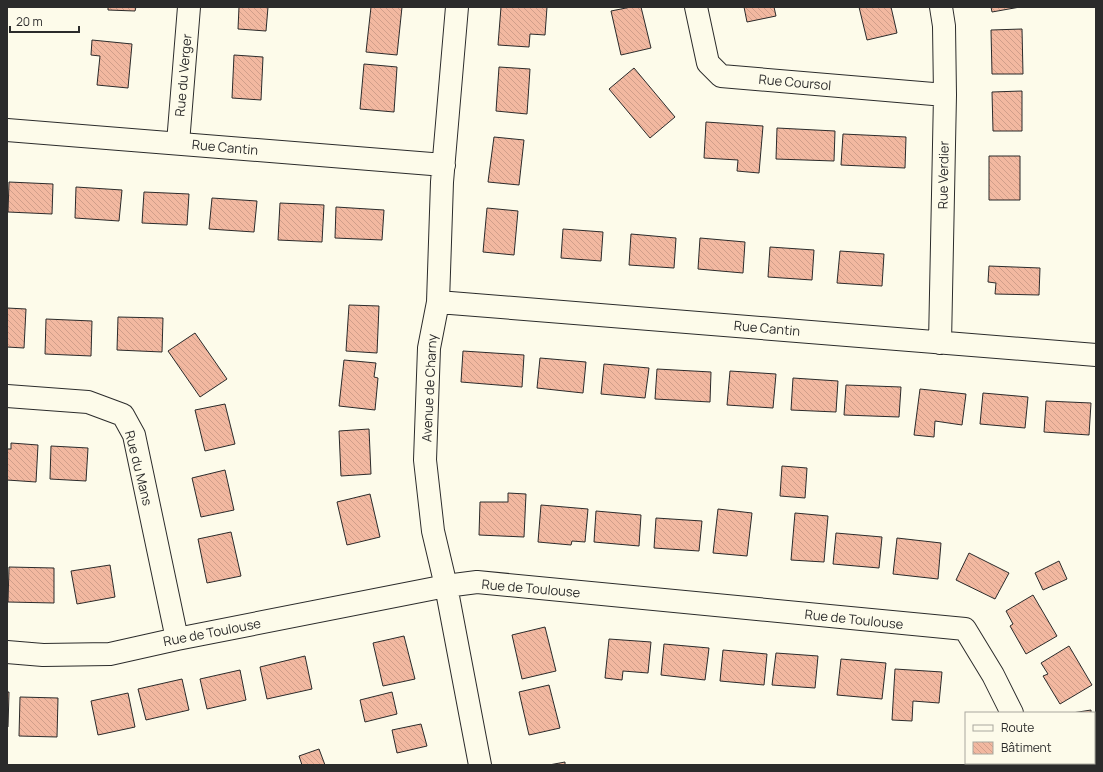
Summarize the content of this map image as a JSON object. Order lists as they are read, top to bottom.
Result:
{
  "streets": {
    "street": [
      "Rue du Verger",
      "Rue Coursol",
      "Rue Cantin",
      "Rue Verdier",
      "Avenue de Charny",
      "Rue du Mans",
      "Rue de Toulouse"
    ]
  },
  "crossings": [
    ["Rue du Verger", "Rue Cantin"],
    ["Rue Coursol", "Rue Verdier"],
    ["Rue Cantin", "Rue Verdier"],
    ["Rue Cantin", "Avenue de Charny"],
    ["Avenue de Charny", "Rue de Toulouse"],
    ["Rue du Mans", "Rue de Toulouse"]
  ],
  "legend": ["Route", "Bâtiment"],
  "scale_bar": "20 m"
}
